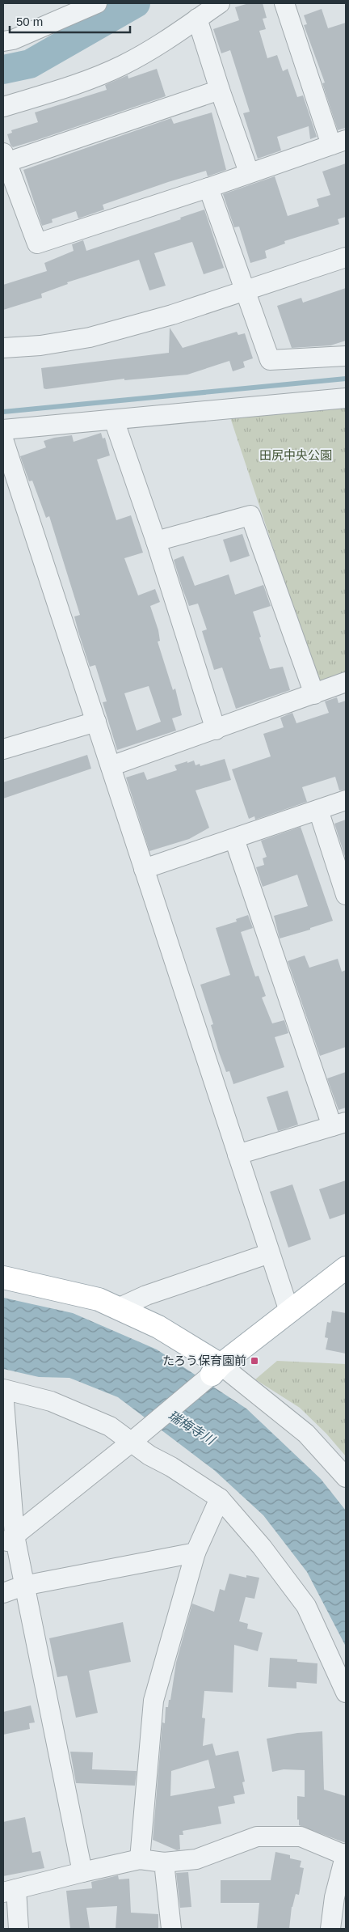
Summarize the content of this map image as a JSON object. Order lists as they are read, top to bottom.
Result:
{
  "water": ["瑞梅寺川"],
  "parks": ["田尻中央公園"],
  "places": {
    "transit": ["たろう保育園前"]
  },
  "scale_bar": "50 m"
}
